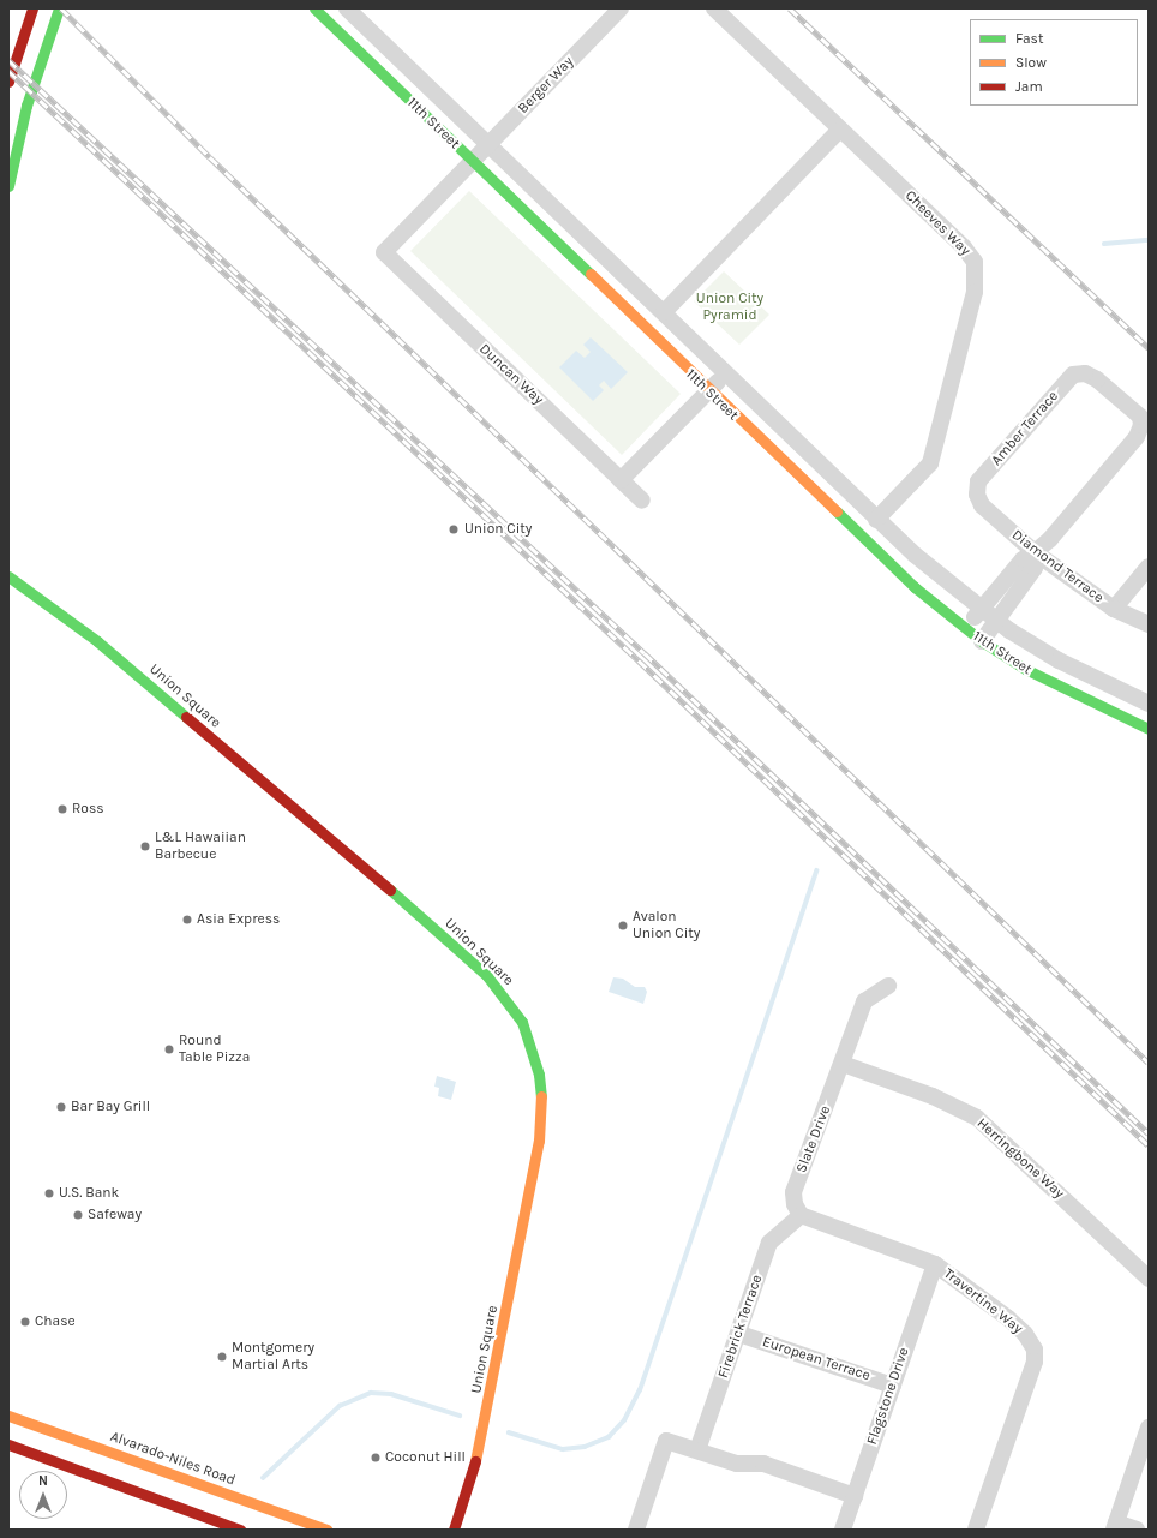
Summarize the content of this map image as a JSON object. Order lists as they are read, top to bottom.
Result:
{
  "streets": {
    "street": [
      "Berger Way",
      "11th Street",
      "Cheeves Way",
      "Duncan Way",
      "Amber Terrace",
      "Diamond Terrace",
      "Union Square",
      "Slate Drive",
      "Herringbone Way",
      "Travertine Way",
      "Firebrick Terrace",
      "European Terrace",
      "Flagstone Drive",
      "Alvarado-Niles Road"
    ]
  },
  "crossings": [
    ["Berger Way", "11th Street"],
    ["Berger Way", "Duncan Way"],
    ["11th Street", "Cheeves Way"],
    ["11th Street", "Duncan Way"],
    ["Amber Terrace", "Diamond Terrace"],
    ["Slate Drive", "Herringbone Way"],
    ["Slate Drive", "Travertine Way"],
    ["Slate Drive", "Firebrick Terrace"],
    ["Travertine Way", "Firebrick Terrace"],
    ["Travertine Way", "Flagstone Drive"],
    ["Firebrick Terrace", "European Terrace"],
    ["European Terrace", "Flagstone Drive"]
  ],
  "parks": ["Union City Pyramid"],
  "places": [
    "Union City",
    "Ross",
    "L&L Hawaiian Barbecue",
    "Asia Express",
    "Avalon Union City",
    "Round Table Pizza",
    "Bar Bay Grill",
    "U.S. Bank",
    "Safeway",
    "Chase",
    "Montgomery Martial Arts",
    "Coconut Hill"
  ],
  "legend": ["Fast", "Slow", "Jam"],
  "north": "top"
}
